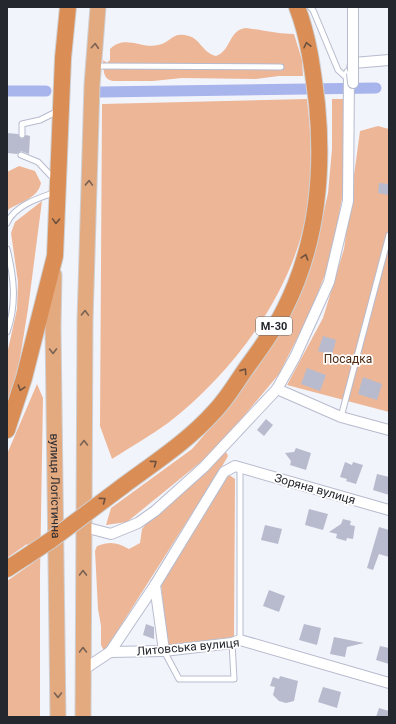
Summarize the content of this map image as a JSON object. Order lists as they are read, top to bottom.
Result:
{
  "streets": {
    "highway": ["М-30"],
    "main road": ["вулиця Логістична"],
    "street": ["Зоряна вулиця", "Литовська вулиця"]
  },
  "parks": ["Посадка"]
}
